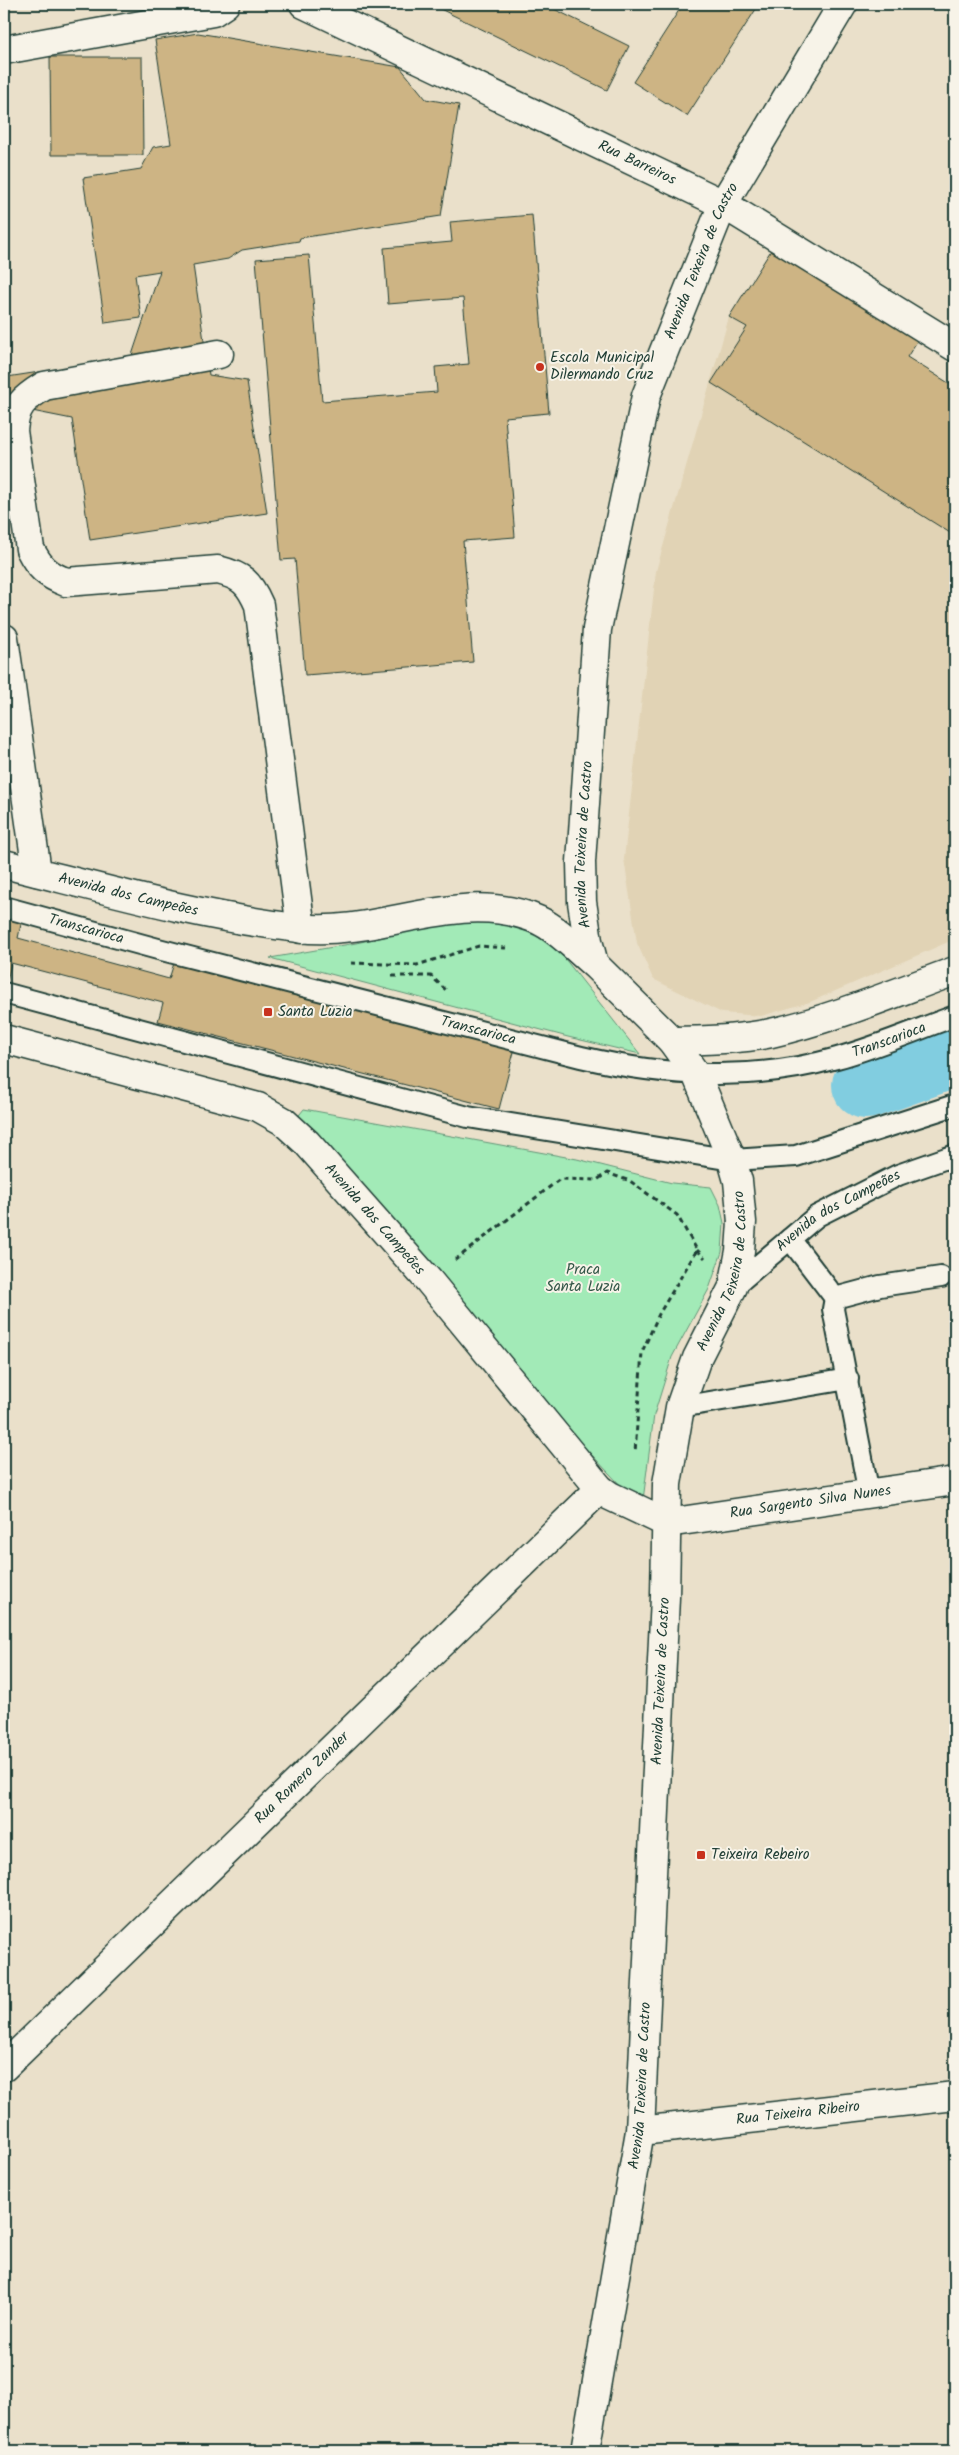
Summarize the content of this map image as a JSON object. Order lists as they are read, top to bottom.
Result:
{
  "streets": {
    "street": [
      "Rua Barreiros",
      "Avenida Teixeira de Castro",
      "Avenida dos Campeões",
      "Rua Sargento Silva Nunes",
      "Rua Romero Zander",
      "Rua Teixeira Ribeiro"
    ],
    "lane": ["Transcarioca"]
  },
  "crossings": [
    ["Rua Barreiros", "Avenida Teixeira de Castro"],
    ["Avenida Teixeira de Castro", "Avenida dos Campeões"],
    ["Avenida Teixeira de Castro", "Transcarioca"],
    ["Avenida Teixeira de Castro", "Rua Sargento Silva Nunes"],
    ["Avenida Teixeira de Castro", "Rua Teixeira Ribeiro"],
    ["Avenida dos Campeões", "Rua Sargento Silva Nunes"],
    ["Avenida dos Campeões", "Rua Romero Zander"]
  ],
  "parks": ["Praca Santa Luzia"],
  "places": {
    "other": ["Escola Municipal Dilermando Cruz"],
    "transit": ["Santa Luzia", "Teixeira Rebeiro"]
  }
}
